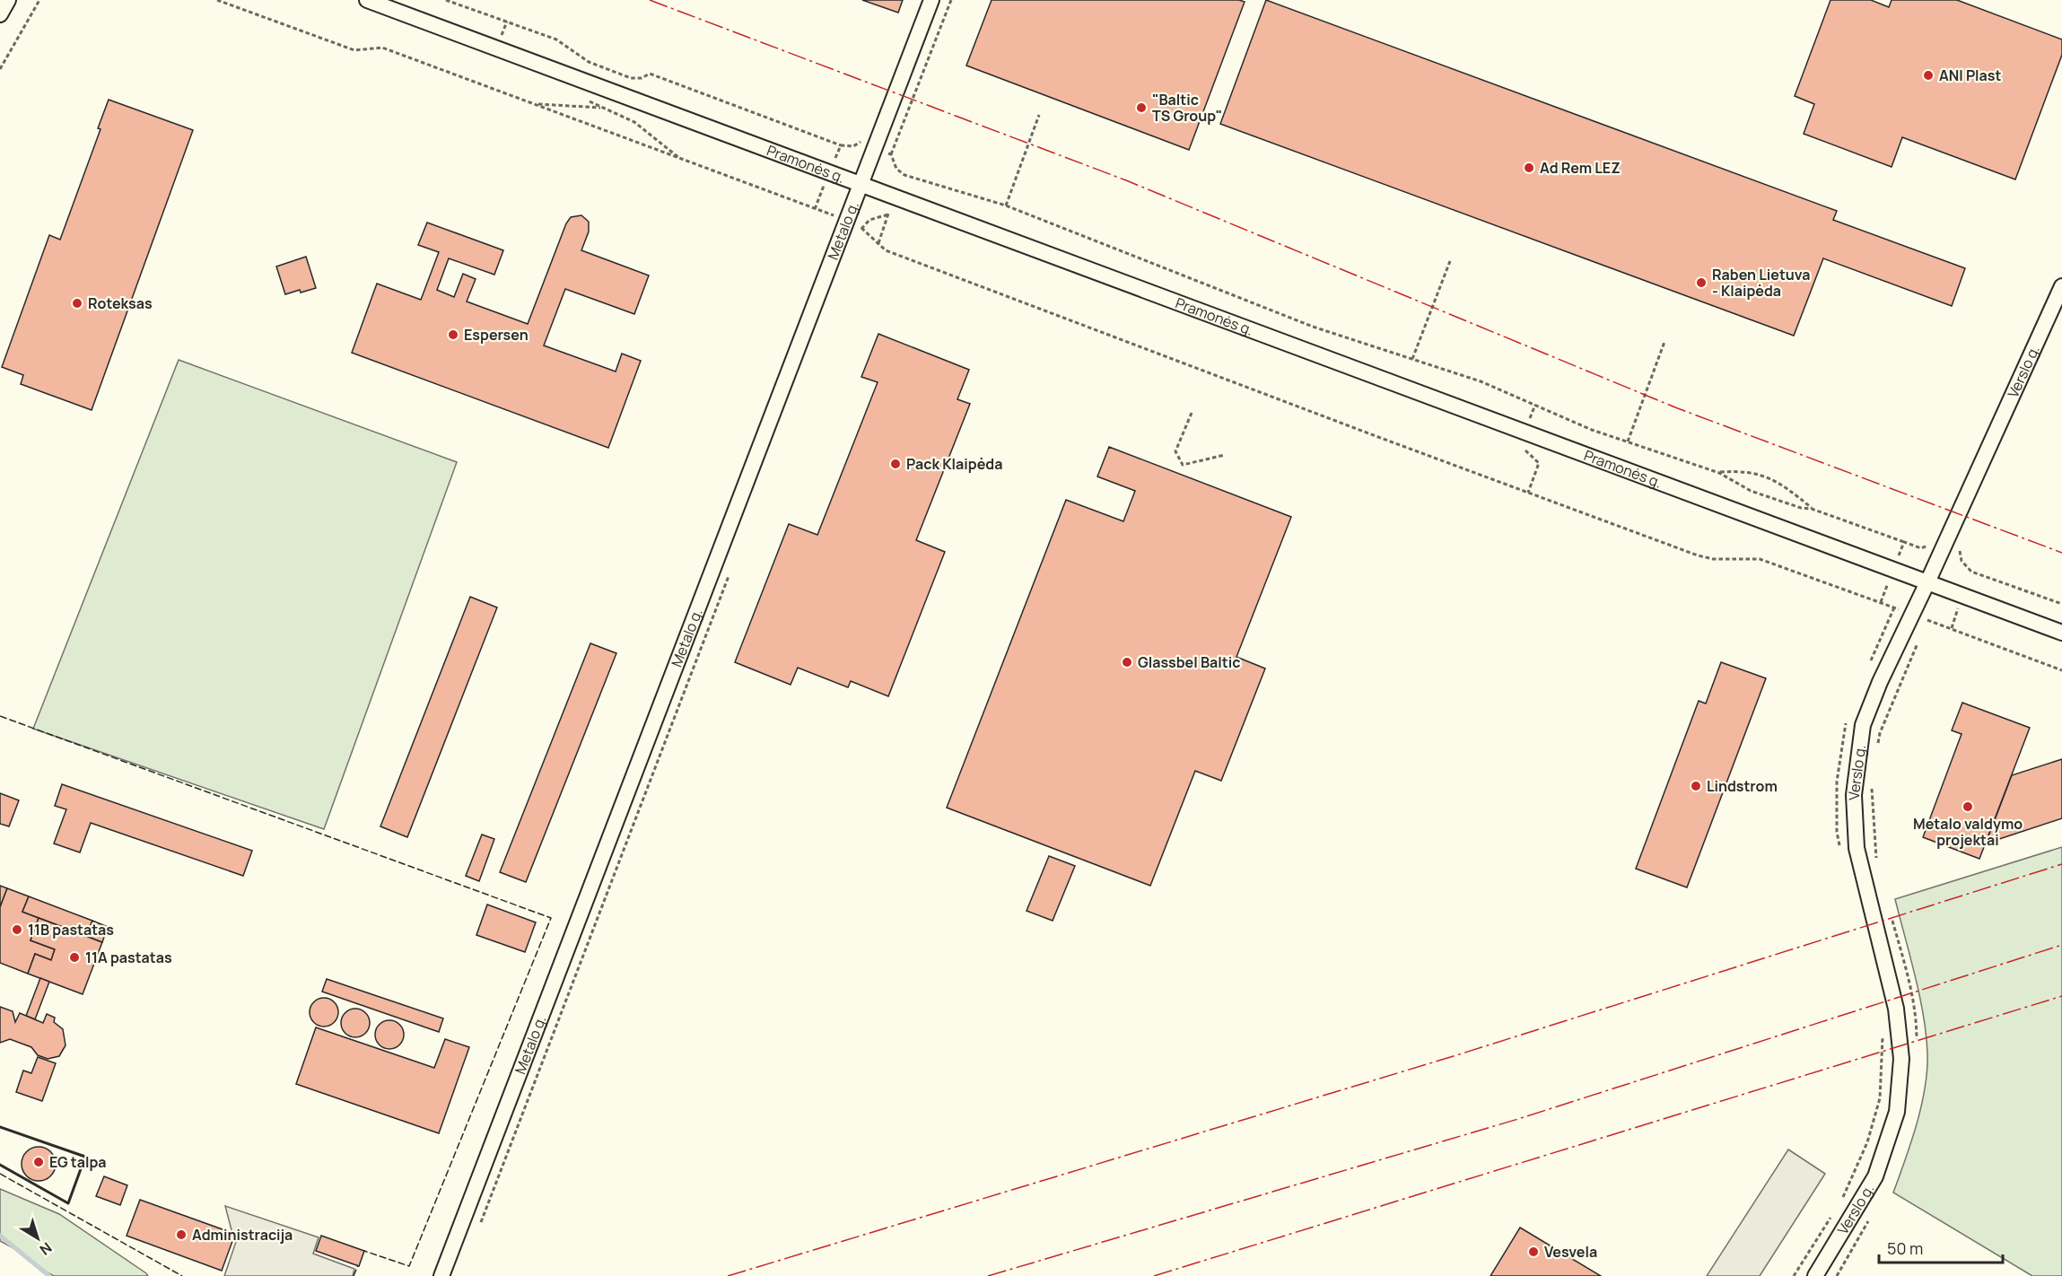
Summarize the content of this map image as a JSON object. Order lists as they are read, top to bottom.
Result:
{
  "streets": {
    "street": ["Pramonės g.", "Metalo g.", "Verslo g."]
  },
  "crossings": [
    ["Pramonės g.", "Metalo g."],
    ["Pramonės g.", "Verslo g."]
  ],
  "places": [
    "ANI Plast",
    "\"Baltic TS Group\"",
    "Ad Rem LEZ",
    "Raben Lietuva - Klaipėda",
    "Roteksas",
    "Espersen",
    "Pack Klaipėda",
    "Glassbel Baltic",
    "Lindstrom",
    "Metalo valdymo projektai",
    "11B pastatas",
    "11A pastatas",
    "EG talpa",
    "Administracija",
    "Vesvela"
  ],
  "scale_bar": "50 m",
  "north": "bottom right"
}
